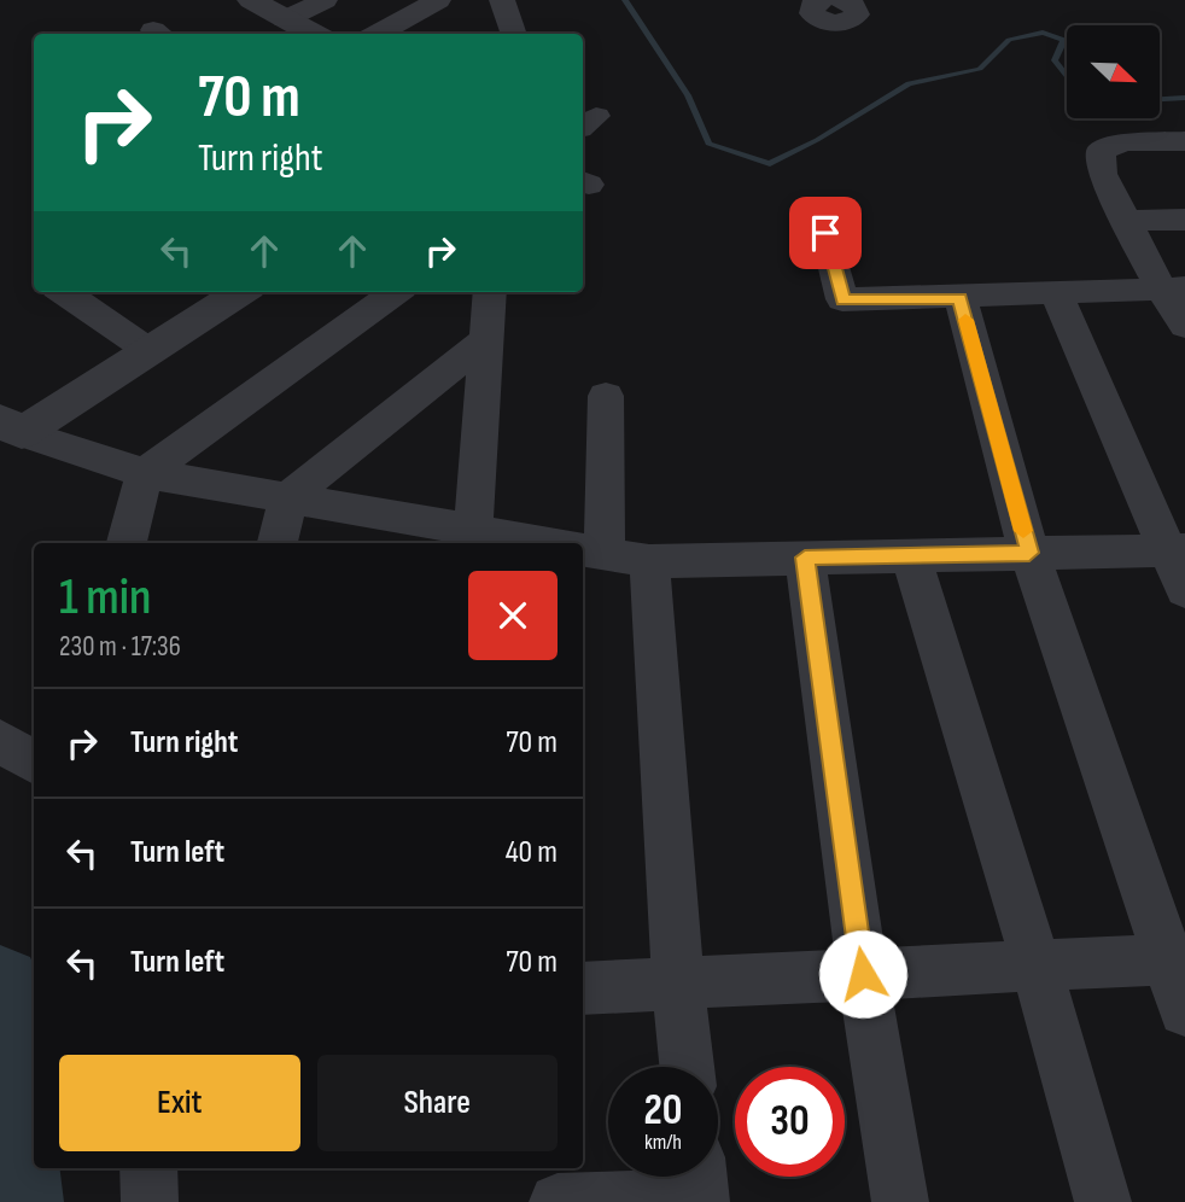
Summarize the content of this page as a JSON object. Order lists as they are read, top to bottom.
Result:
{
  "north": "bottom right",
  "page": {
    "turn": ["70 m", "Turn right"],
    "heading": ["1 min", "230 m · 17:36"],
    "list": [
      {
        "name": "Turn right",
        "value": "70 m"
      },
      {
        "name": "Turn left",
        "value": "40 m"
      },
      {
        "name": "Turn left",
        "value": "70 m"
      }
    ],
    "buttons": ["Exit", "Share"],
    "speed": "20 km/h",
    "limit": "30"
  }
}
